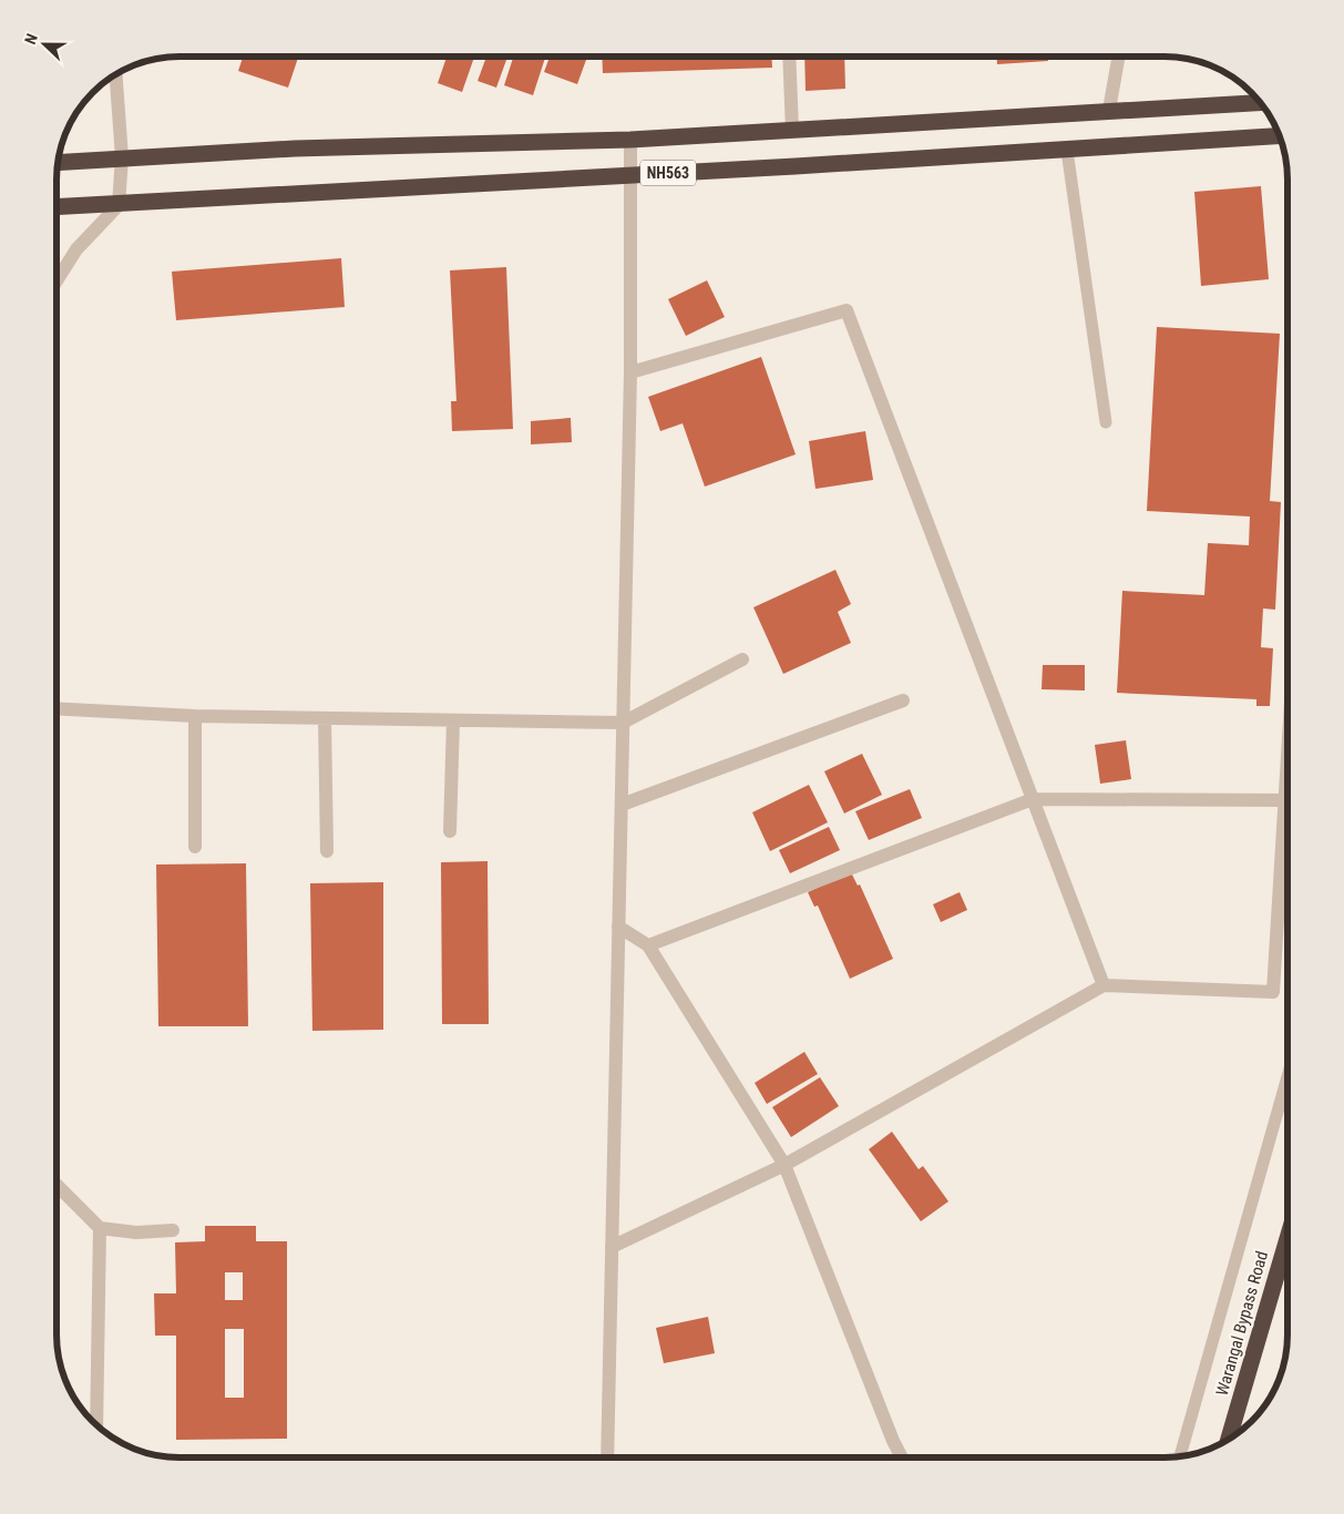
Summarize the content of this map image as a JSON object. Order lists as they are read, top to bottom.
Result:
{
  "streets": {
    "highway": ["NH563", "Warangal Bypass Road"]
  },
  "north": "left"
}
